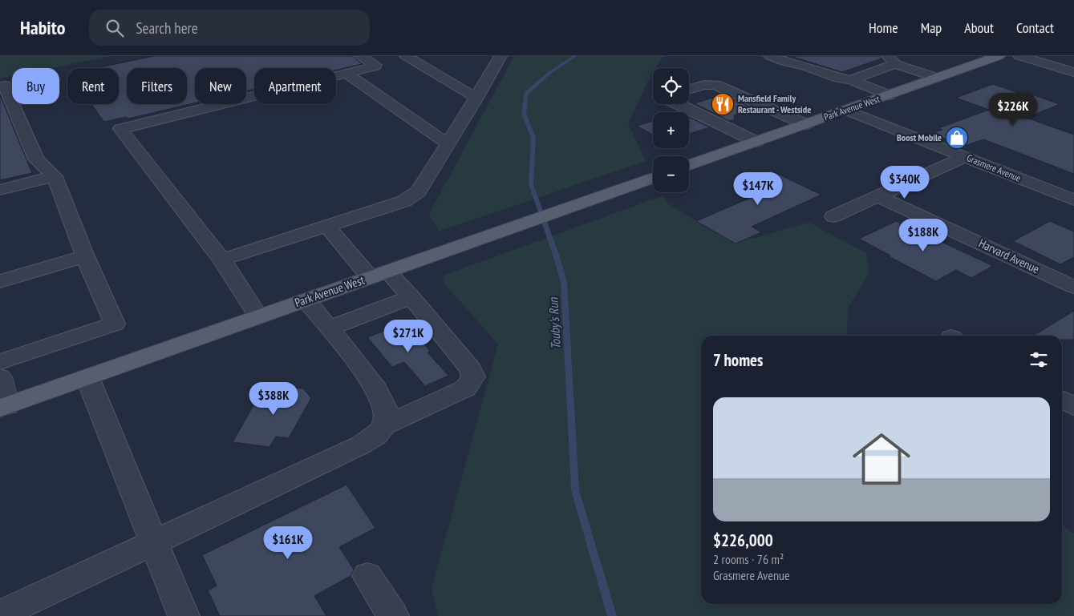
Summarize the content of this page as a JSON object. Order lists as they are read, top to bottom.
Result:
{
  "streets": {
    "main road": ["Park Avenue West"],
    "street": ["Grasmere Avenue", "Harvard Avenue"]
  },
  "crossings": [
    ["Park Avenue West", "Grasmere Avenue"]
  ],
  "water": ["Touby's Run"],
  "places": {
    "restaurant": ["Mansfield Family Restaurant - Westside"],
    "shop": ["Boost Mobile"]
  },
  "page": {
    "header": "Habito",
    "search": "Search here",
    "nav": [
      "Home",
      "Map",
      "About",
      "Contact"
    ],
    "map_buttons": ["+", "−"],
    "chip": [
      "Buy",
      "Rent",
      "Filters",
      "New",
      "Apartment"
    ],
    "price": [
      "$226K",
      "$340K",
      "$147K",
      "$188K",
      "$271K",
      "$388K",
      "$161K"
    ],
    "heading": "7 homes",
    "list": [
      {
        "name": "$226,000",
        "note": "2 rooms · 76 m² · Grasmere Avenue"
      }
    ]
  }
}
